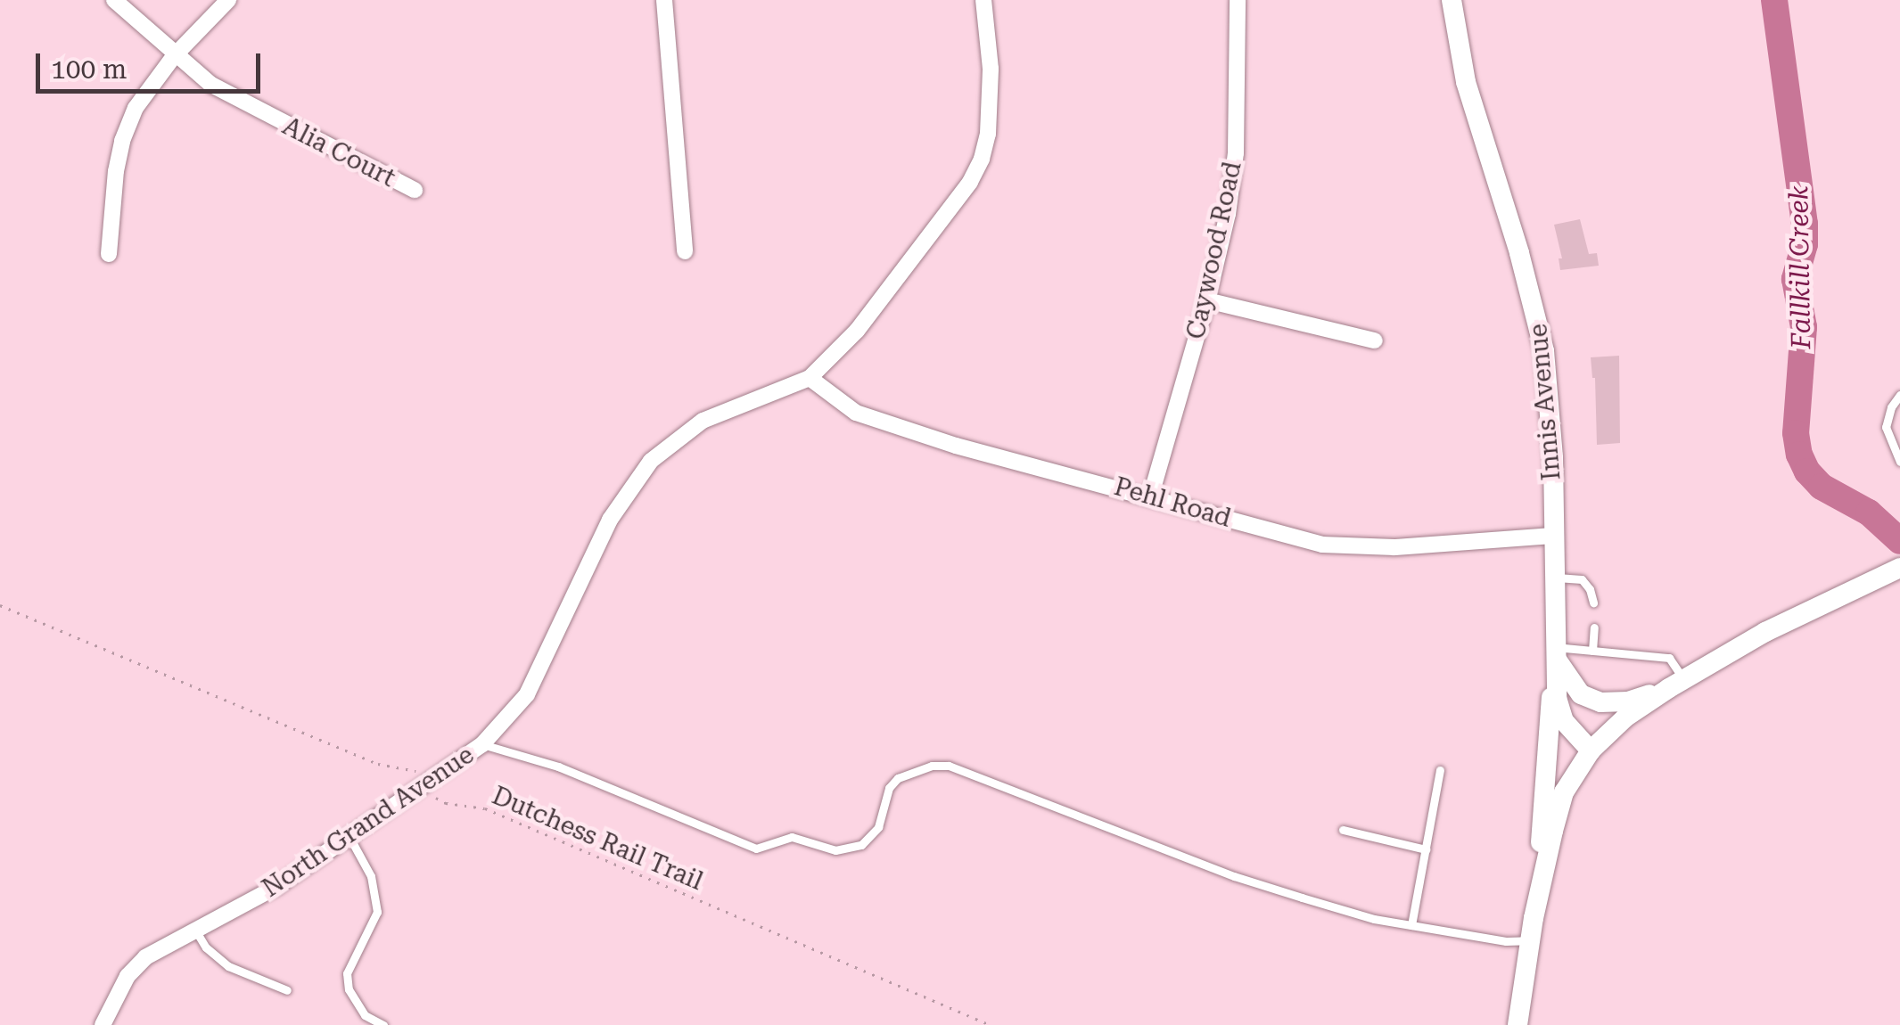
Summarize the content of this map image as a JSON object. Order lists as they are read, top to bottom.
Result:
{
  "streets": {
    "main road": ["Innis Avenue"],
    "street": [
      "Alia Court",
      "Caywood Road",
      "Pehl Road",
      "North Grand Avenue"
    ],
    "path": ["Dutchess Rail Trail"]
  },
  "crossings": [
    ["Caywood Road", "Pehl Road"],
    ["Innis Avenue", "Pehl Road"],
    ["Pehl Road", "North Grand Avenue"],
    ["North Grand Avenue", "Dutchess Rail Trail"]
  ],
  "water": ["Fallkill Creek"],
  "scale_bar": "100 m"
}
